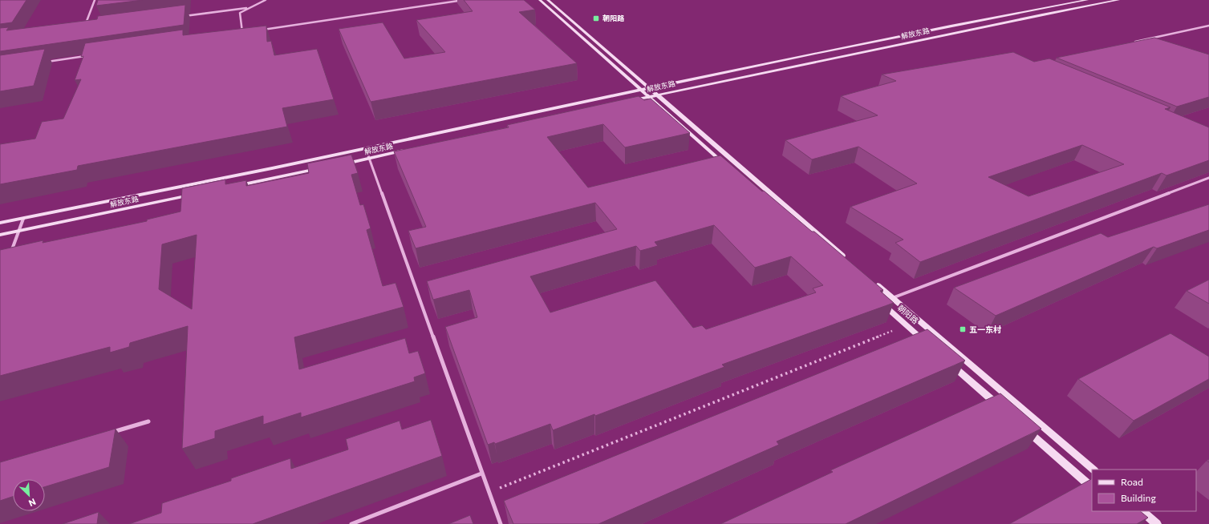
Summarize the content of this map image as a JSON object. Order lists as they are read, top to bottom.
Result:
{
  "streets": {
    "main road": ["解放东路", "朝阳路"]
  },
  "places": {
    "transit": ["朝阳路", "五一东村"]
  },
  "legend": ["Road", "Building"],
  "north": "bottom right"
}
